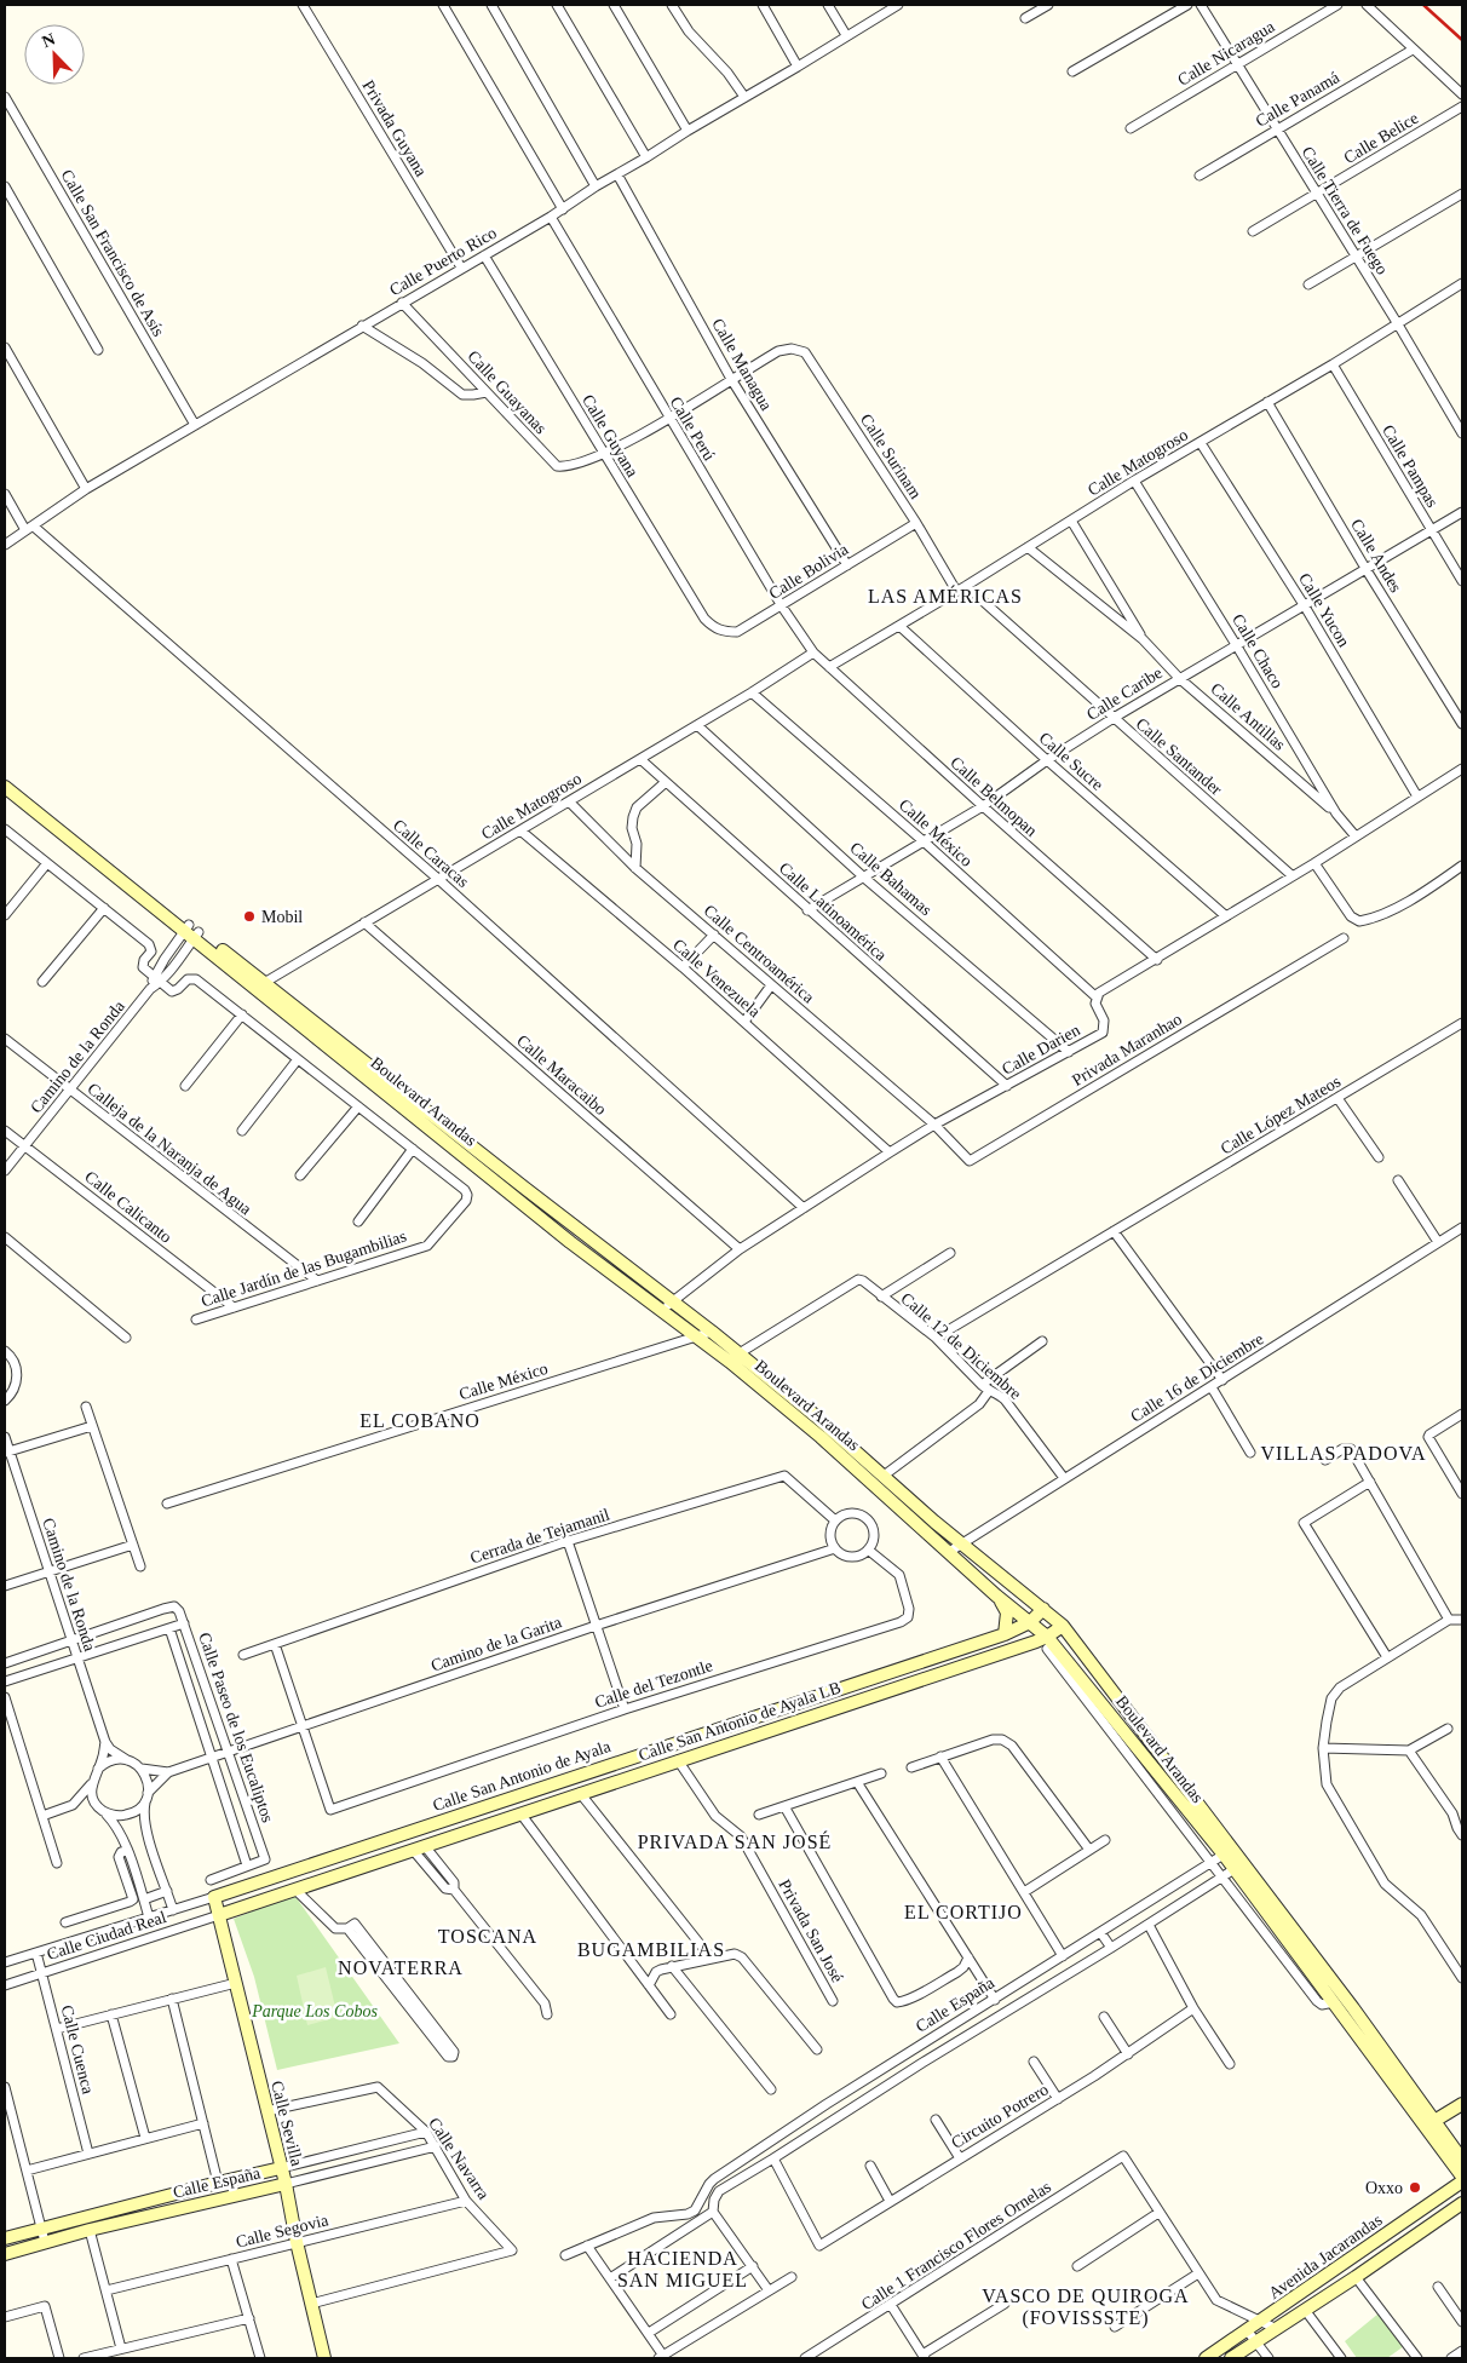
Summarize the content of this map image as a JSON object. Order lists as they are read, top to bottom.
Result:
{
  "streets": {
    "main road": [
      "Boulevard Arandas",
      "Calle San Antonio de Ayala LB",
      "Calle San Antonio de Ayala",
      "Calle España",
      "Calle Sevilla",
      "Avenida Jacarandas"
    ],
    "street": [
      "Calle Nicaragua",
      "Calle Panamá",
      "Privada Guyana",
      "Calle Belice",
      "Calle Tierra de Fuego",
      "Calle San Francisco de Asís",
      "Calle Puerto Rico",
      "Calle Managua",
      "Calle Guayanas",
      "Calle Perú",
      "Calle Guyana",
      "Calle Surinam",
      "Calle Matogroso",
      "Calle Pampas",
      "Calle Andes",
      "Calle Bolivia",
      "Calle Yucon",
      "Calle Chaco",
      "Calle Caribe",
      "Calle Antillas",
      "Calle Santander",
      "Calle Sucre",
      "Calle Belmopan",
      "Calle México",
      "Calle Caracas",
      "Calle Bahamas",
      "Calle Latinoamérica",
      "Calle Centroamérica",
      "Calle Venezuela",
      "Calle Darien",
      "Privada Maranhao",
      "Camino de la Ronda",
      "Calle Maracaibo",
      "Calle López Mateos",
      "Calleja de la Naranja de Agua",
      "Calle Calicanto",
      "Calle Jardín de las Bugambilias",
      "Calle 12 de Diciembre",
      "Calle 16 de Diciembre",
      "Cerrada de Tejamanil",
      "Camino de la Garita",
      "Calle del Tezontle",
      "Calle Paseo de los Eucaliptos",
      "Privada San José",
      "Calle Ciudad Real",
      "Calle Cuenca",
      "Circuito Potrero",
      "Calle Navarra",
      "Calle Segovia",
      "Calle 1 Francisco Flores Ornelas"
    ]
  },
  "crossings": [
    ["Calle Nicaragua", "Calle Tierra de Fuego"],
    ["Calle Panamá", "Calle Tierra de Fuego"],
    ["Privada Guyana", "Calle Puerto Rico"],
    ["Calle Belice", "Calle Tierra de Fuego"],
    ["Calle Tierra de Fuego", "Calle Matogroso"],
    ["Calle San Francisco de Asís", "Calle Puerto Rico"],
    ["Calle Puerto Rico", "Calle Managua"],
    ["Calle Puerto Rico", "Calle Guayanas"],
    ["Calle Puerto Rico", "Calle Perú"],
    ["Calle Puerto Rico", "Calle Guyana"],
    ["Calle Puerto Rico", "Calle Caracas"],
    ["Calle Managua", "Calle Surinam"],
    ["Calle Managua", "Calle Bolivia"],
    ["Calle Guayanas", "Calle Guyana"],
    ["Calle Perú", "Calle Matogroso"],
    ["Calle Perú", "Calle Bolivia"],
    ["Calle Perú", "Calle Belmopan"],
    ["Calle Guyana", "Calle Bolivia"],
    ["Calle Surinam", "Calle Matogroso"],
    ["Calle Surinam", "Calle Bolivia"],
    ["Calle Matogroso", "Calle Pampas"],
    ["Calle Matogroso", "Calle Andes"],
    ["Calle Matogroso", "Calle Yucon"],
    ["Calle Matogroso", "Calle Chaco"],
    ["Calle Matogroso", "Calle Antillas"],
    ["Calle Matogroso", "Calle Santander"],
    ["Calle Matogroso", "Calle Sucre"],
    ["Calle Matogroso", "Calle Belmopan"],
    ["Calle Matogroso", "Calle México"],
    ["Calle Matogroso", "Calle Caracas"],
    ["Calle Matogroso", "Calle Bahamas"],
    ["Calle Matogroso", "Calle Latinoamérica"],
    ["Calle Matogroso", "Calle Centroamérica"],
    ["Calle Matogroso", "Calle Venezuela"],
    ["Calle Matogroso", "Calle Maracaibo"],
    ["Calle Matogroso", "Boulevard Arandas"],
    ["Calle Pampas", "Calle Caribe"],
    ["Calle Andes", "Calle Caribe"],
    ["Calle Yucon", "Calle Caribe"],
    ["Calle Chaco", "Calle Caribe"],
    ["Calle Chaco", "Calle Antillas"],
    ["Calle Caribe", "Calle Antillas"],
    ["Calle Caribe", "Calle Santander"],
    ["Calle Caribe", "Calle Sucre"],
    ["Calle Caribe", "Calle Belmopan"],
    ["Calle Caribe", "Calle México"],
    ["Calle Caribe", "Calle Bahamas"],
    ["Calle Caribe", "Calle Latinoamérica"],
    ["Calle México", "Calle Darien"],
    ["Calle México", "Boulevard Arandas"],
    ["Calle Caracas", "Calle Darien"],
    ["Calle Bahamas", "Calle Darien"],
    ["Calle Latinoamérica", "Calle Darien"],
    ["Calle Centroamérica", "Calle Darien"],
    ["Calle Centroamérica", "Privada Maranhao"],
    ["Calle Venezuela", "Calle Darien"],
    ["Calle Darien", "Privada Maranhao"],
    ["Calle Darien", "Calle Maracaibo"],
    ["Calle Darien", "Boulevard Arandas"],
    ["Camino de la Ronda", "Boulevard Arandas"],
    ["Camino de la Ronda", "Calleja de la Naranja de Agua"],
    ["Camino de la Ronda", "Calle Calicanto"],
    ["Camino de la Ronda", "Calle Paseo de los Eucaliptos"],
    ["Boulevard Arandas", "Calle 12 de Diciembre"],
    ["Boulevard Arandas", "Calle 16 de Diciembre"],
    ["Boulevard Arandas", "Calle San Antonio de Ayala LB"],
    ["Boulevard Arandas", "Calle San Antonio de Ayala"],
    ["Boulevard Arandas", "Calle España"],
    ["Boulevard Arandas", "Avenida Jacarandas"],
    ["Calle López Mateos", "Calle 12 de Diciembre"],
    ["Calleja de la Naranja de Agua", "Calle Jardín de las Bugambilias"],
    ["Calle Calicanto", "Calle Jardín de las Bugambilias"],
    ["Calle 12 de Diciembre", "Calle 16 de Diciembre"],
    ["Cerrada de Tejamanil", "Camino de la Garita"],
    ["Cerrada de Tejamanil", "Calle del Tezontle"],
    ["Camino de la Garita", "Calle del Tezontle"],
    ["Camino de la Garita", "Calle Paseo de los Eucaliptos"],
    ["Calle San Antonio de Ayala LB", "Privada San José"],
    ["Calle San Antonio de Ayala LB", "Calle Ciudad Real"],
    ["Calle San Antonio de Ayala LB", "Calle Sevilla"],
    ["Calle San Antonio de Ayala", "Calle Cuenca"],
    ["Calle San Antonio de Ayala", "Calle Sevilla"],
    ["Calle Ciudad Real", "Calle Cuenca"],
    ["Calle Ciudad Real", "Calle Sevilla"],
    ["Calle España", "Circuito Potrero"],
    ["Calle España", "Calle Sevilla"],
    ["Calle España", "Calle Navarra"],
    ["Calle Sevilla", "Calle Navarra"],
    ["Calle Sevilla", "Calle Segovia"],
    ["Calle Navarra", "Calle Segovia"]
  ],
  "districts": [
    "LAS AMÉRICAS",
    "EL COBANO",
    "VILLAS PADOVA",
    "PRIVADA SAN JOSÉ",
    "EL CORTIJO",
    "TOSCANA",
    "BUGAMBILIAS",
    "NOVATERRA",
    "HACIENDA SAN MIGUEL",
    "VASCO DE QUIROGA (FOVISSSTE)"
  ],
  "parks": ["Parque Los Cobos"],
  "places": ["Mobil", "Oxxo"],
  "north": "top left"
}
